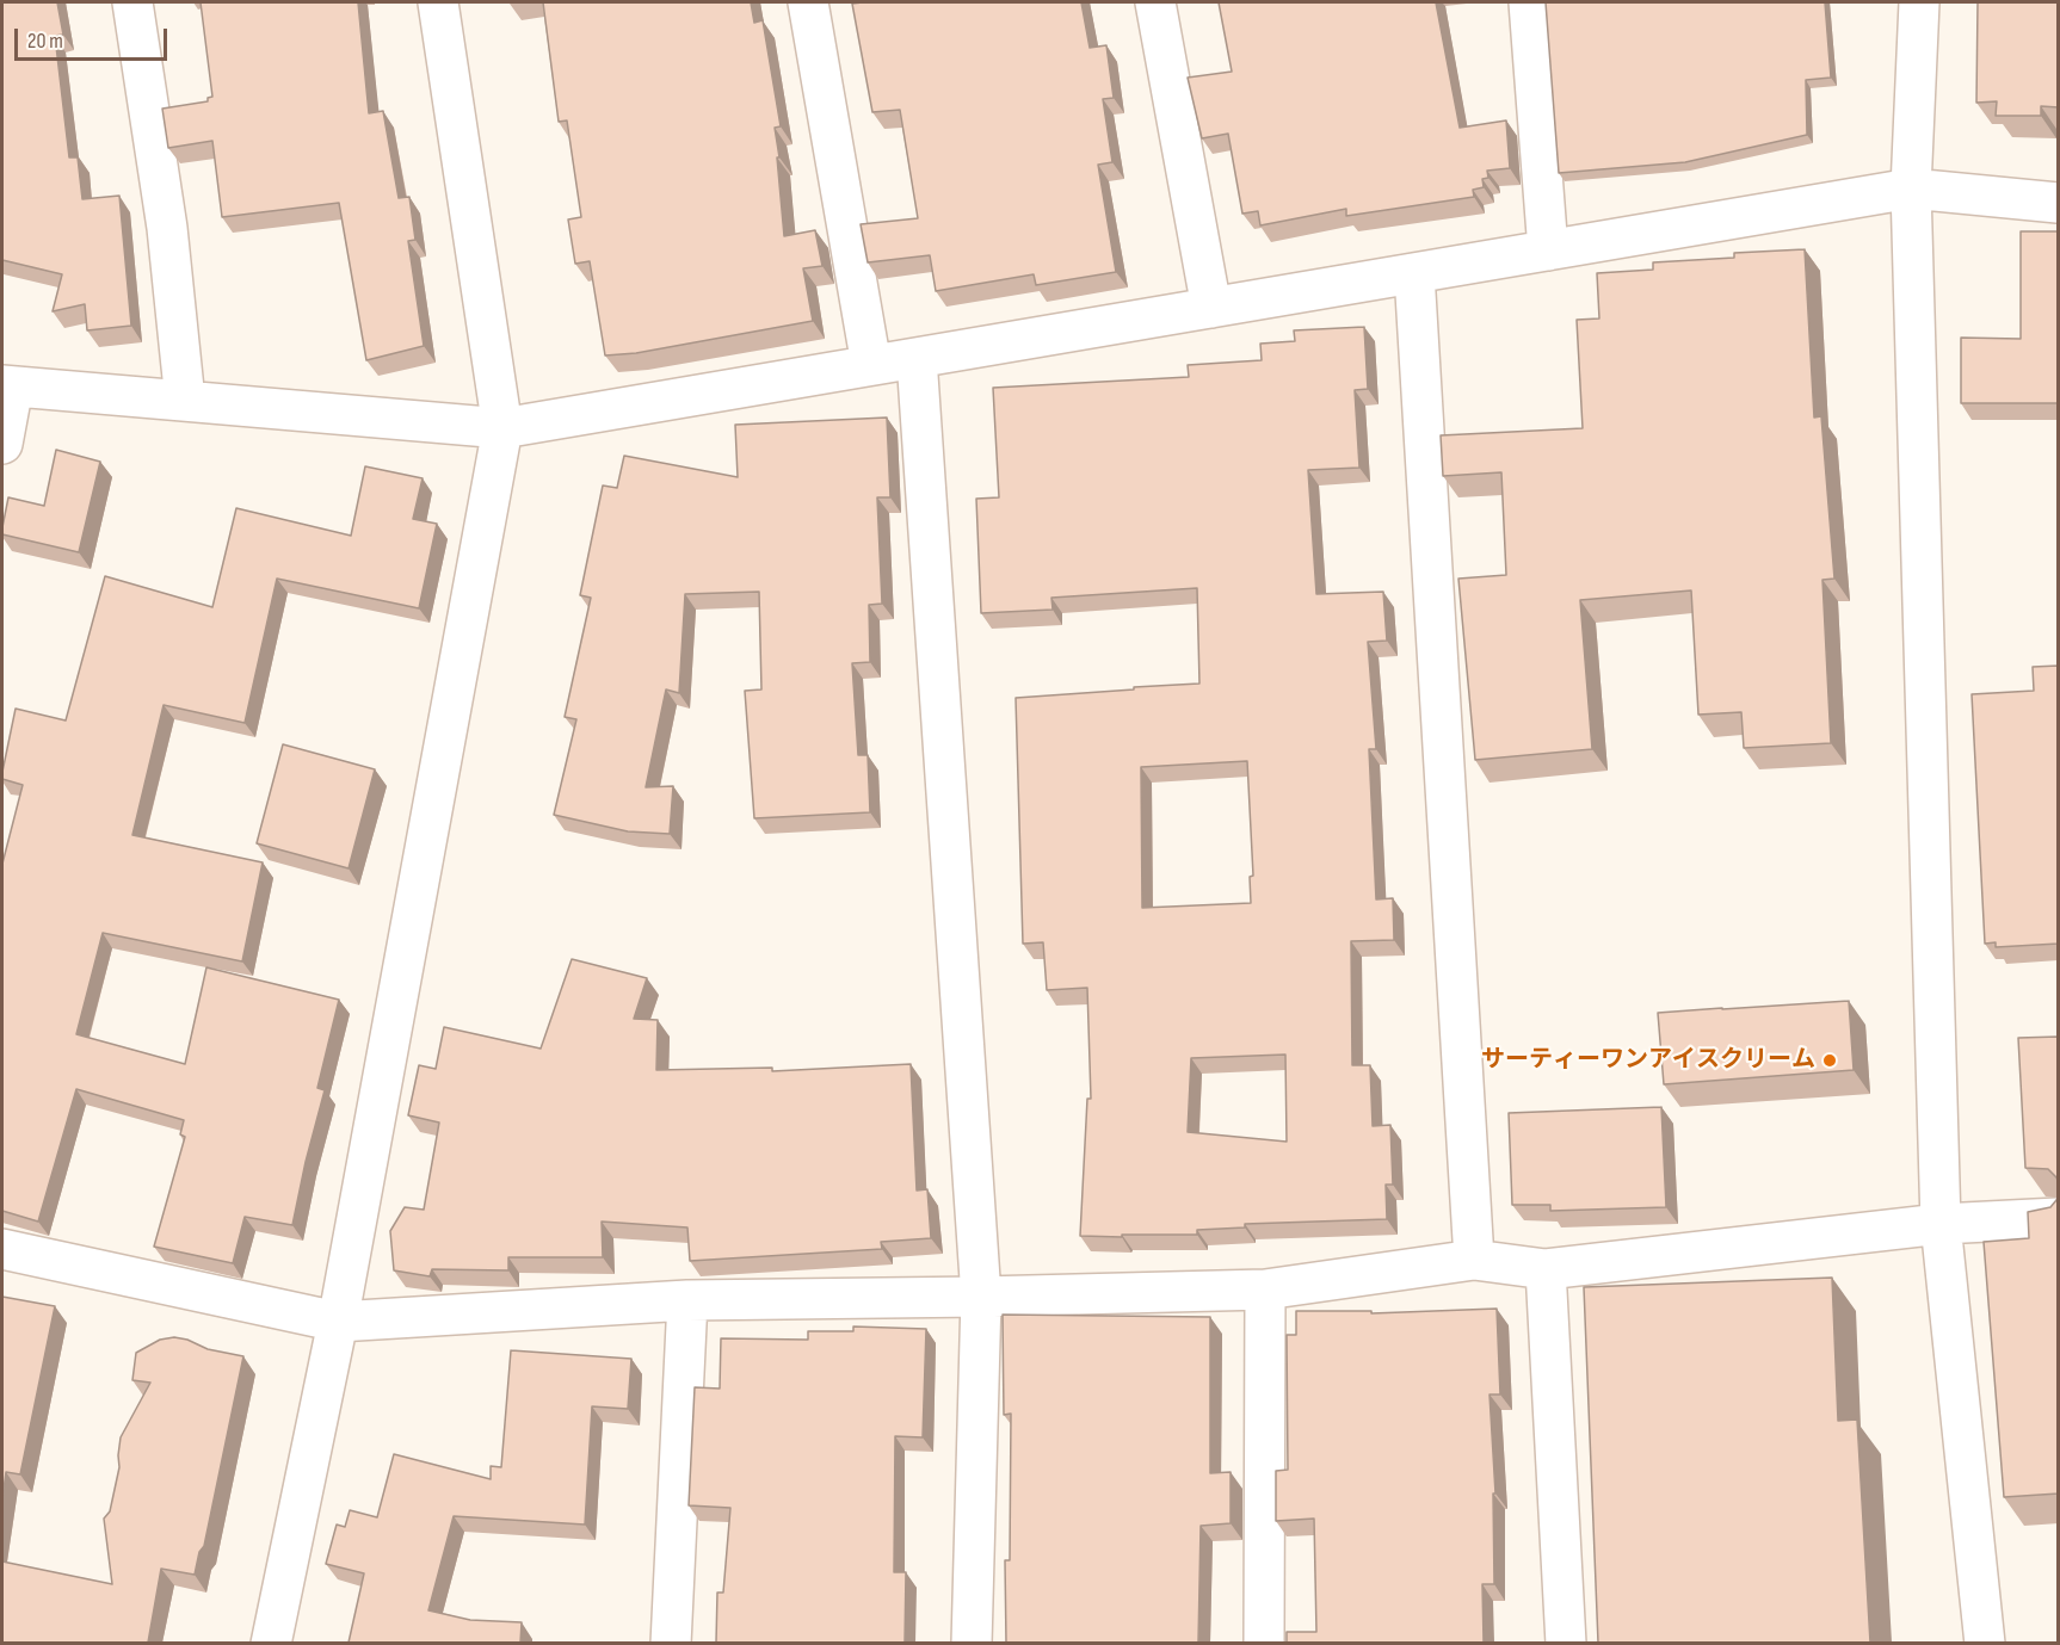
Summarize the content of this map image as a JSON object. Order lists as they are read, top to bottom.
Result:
{
  "places": ["サーティーワンアイスクリーム"],
  "scale_bar": "20 m"
}
